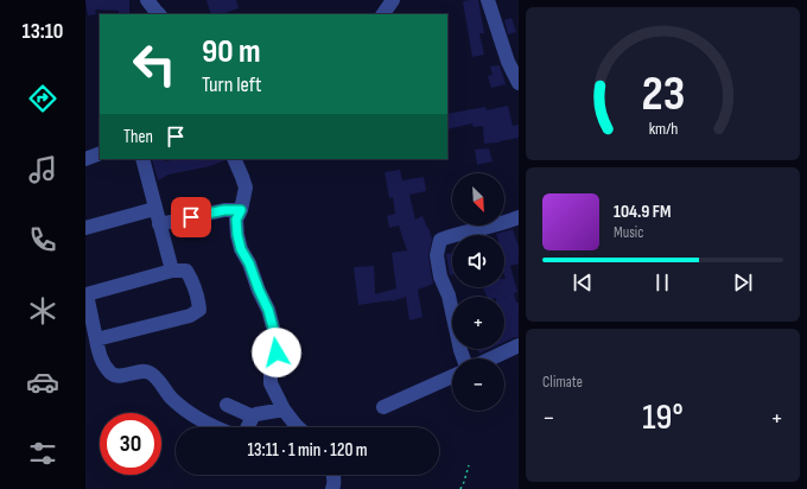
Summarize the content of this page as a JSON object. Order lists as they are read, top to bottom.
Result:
{
  "north": "bottom right",
  "page": {
    "tabs": "13:10",
    "turn": ["90 m", "Turn left"],
    "then": "Then",
    "map_buttons": ["+", "−"],
    "song": ["104.9 FM", "Music"],
    "tile": "Climate",
    "heat": ["−", "19°", "+"],
    "limit": "30",
    "trip": "13:11 · 1 min · 120 m",
    "gauge": ["23", "km/h"]
  }
}
